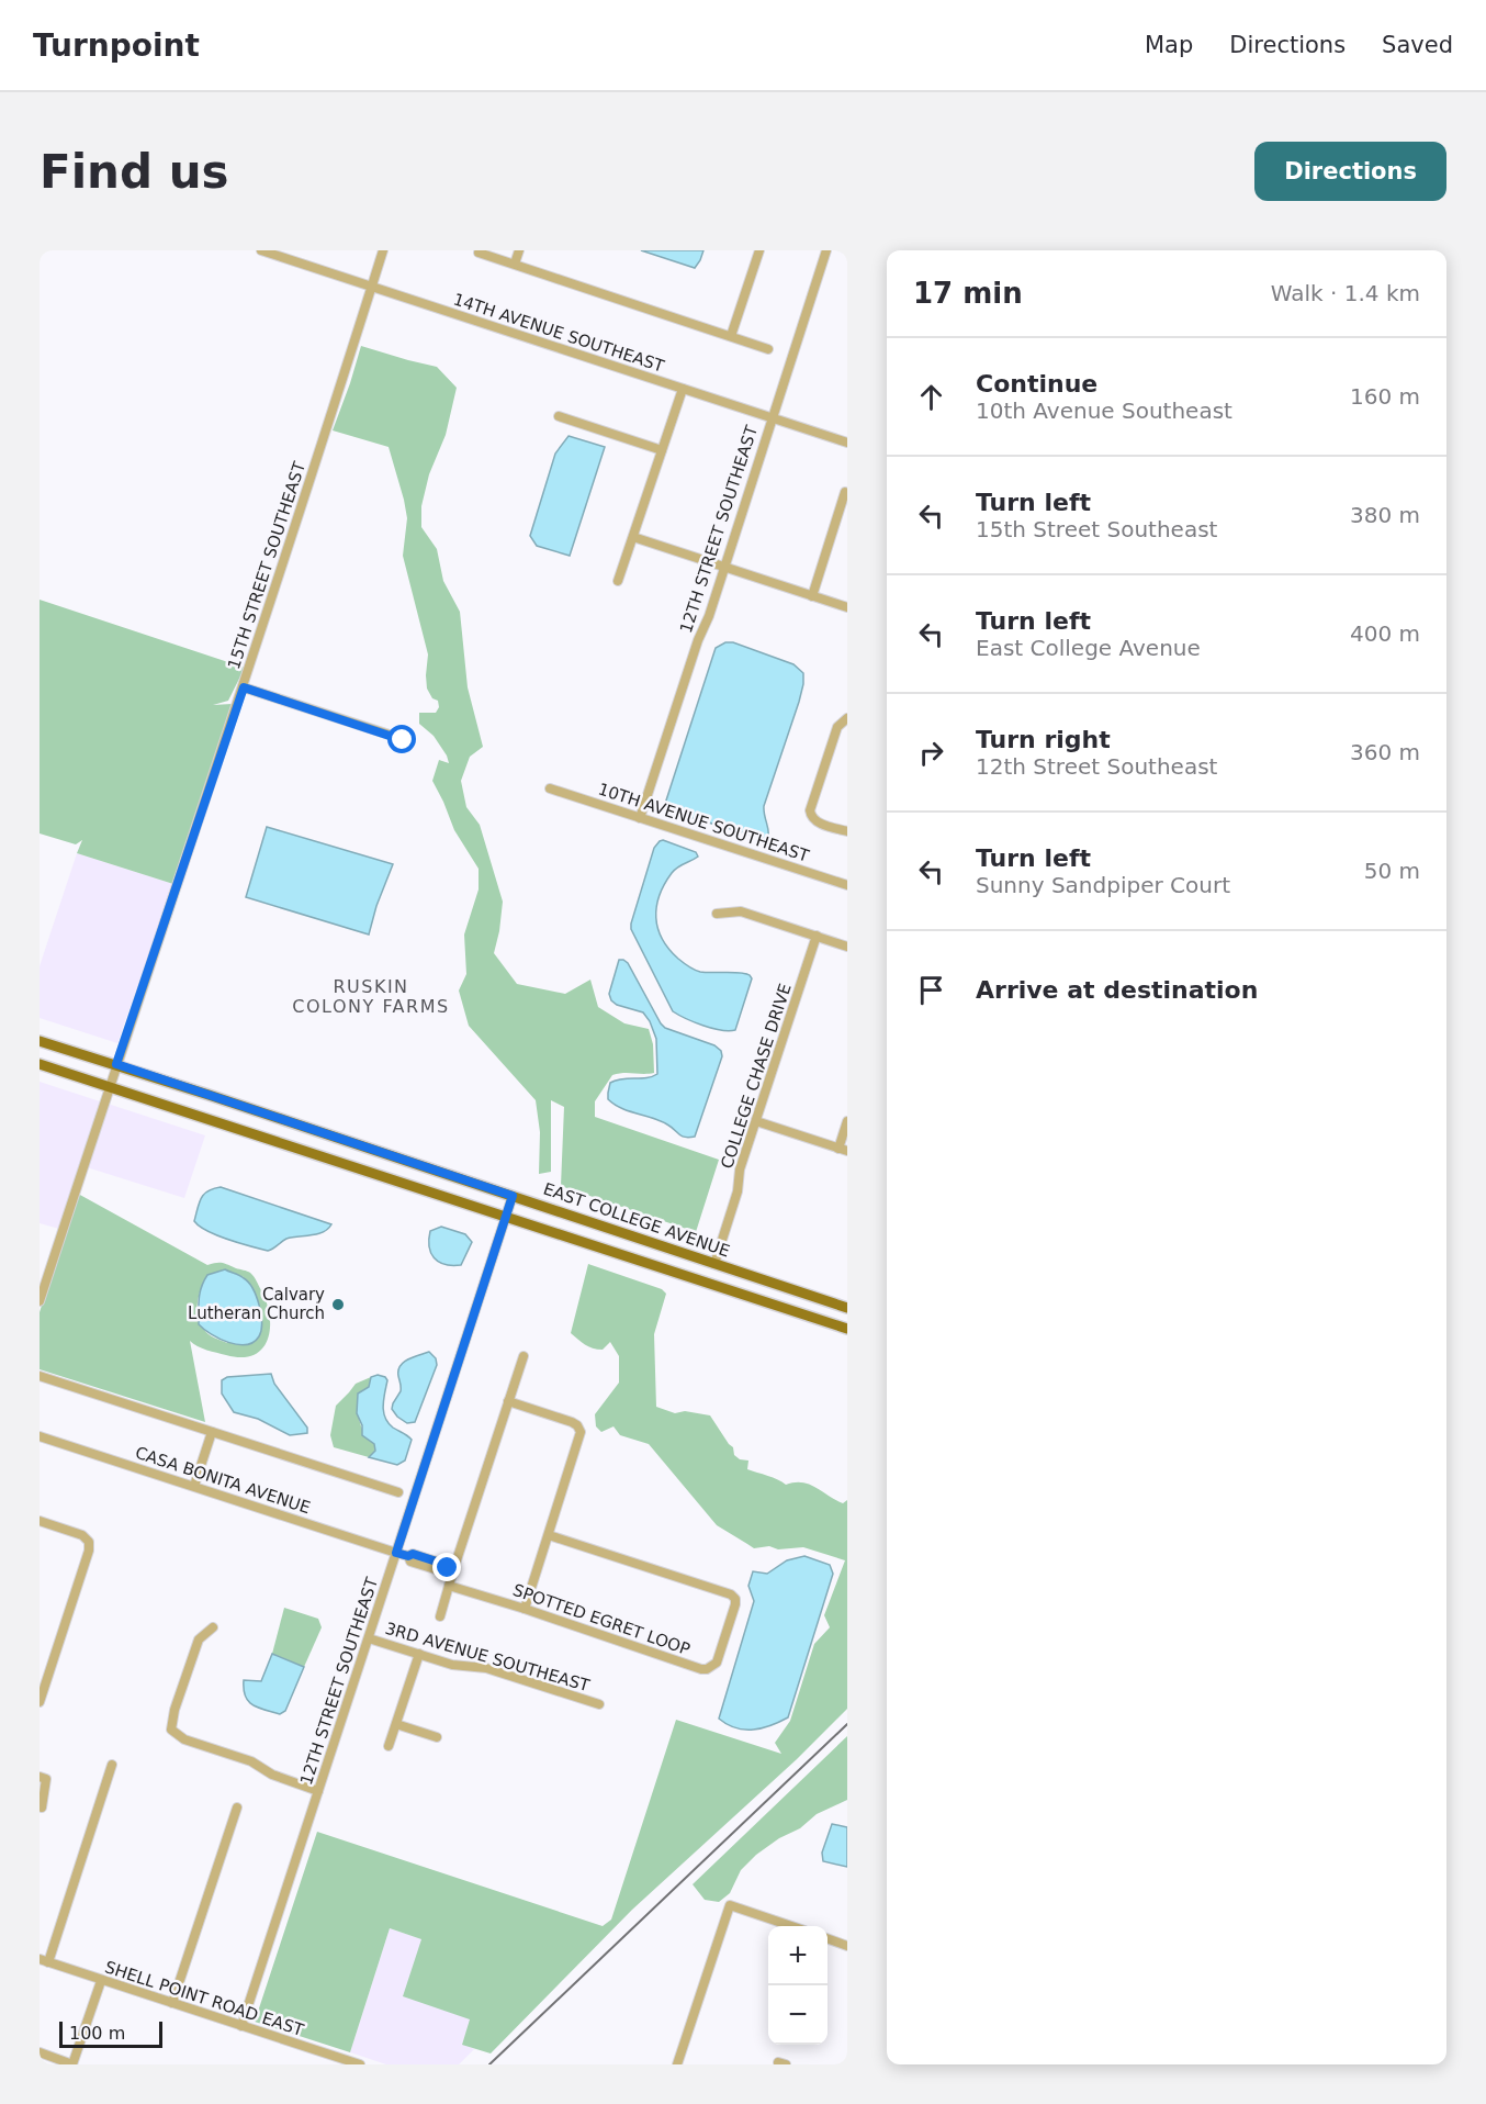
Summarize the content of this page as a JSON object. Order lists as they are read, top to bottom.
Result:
{
  "streets": {
    "main road": ["EAST COLLEGE AVENUE"],
    "street": [
      "14TH AVENUE SOUTHEAST",
      "12TH STREET SOUTHEAST",
      "15TH STREET SOUTHEAST",
      "10TH AVENUE SOUTHEAST",
      "COLLEGE CHASE DRIVE",
      "CASA BONITA AVENUE",
      "SPOTTED EGRET LOOP",
      "3RD AVENUE SOUTHEAST",
      "SHELL POINT ROAD EAST"
    ]
  },
  "crossings": [
    ["14TH AVENUE SOUTHEAST", "12TH STREET SOUTHEAST"],
    ["14TH AVENUE SOUTHEAST", "15TH STREET SOUTHEAST"],
    ["12TH STREET SOUTHEAST", "10TH AVENUE SOUTHEAST"],
    ["12TH STREET SOUTHEAST", "EAST COLLEGE AVENUE"],
    ["12TH STREET SOUTHEAST", "CASA BONITA AVENUE"],
    ["12TH STREET SOUTHEAST", "3RD AVENUE SOUTHEAST"],
    ["12TH STREET SOUTHEAST", "SHELL POINT ROAD EAST"],
    ["15TH STREET SOUTHEAST", "EAST COLLEGE AVENUE"],
    ["COLLEGE CHASE DRIVE", "EAST COLLEGE AVENUE"]
  ],
  "districts": ["RUSKIN COLONY FARMS"],
  "places": ["Calvary Lutheran Church"],
  "scale_bar": "100 m",
  "page": {
    "header": "Turnpoint",
    "nav": ["Map", "Directions", "Saved"],
    "buttons": "Directions",
    "title": "Find us",
    "heading": ["17 min", "Walk · 1.4 km"],
    "list": [
      ["Continue", "10th Avenue Southeast", "160 m"],
      ["Turn left", "15th Street Southeast", "380 m"],
      ["Turn left", "East College Avenue", "400 m"],
      ["Turn right", "12th Street Southeast", "360 m"],
      ["Turn left", "Sunny Sandpiper Court", "50 m"],
      "Arrive at destination"
    ],
    "map_buttons": ["+", "−"],
    "scale": "100 m"
  }
}
